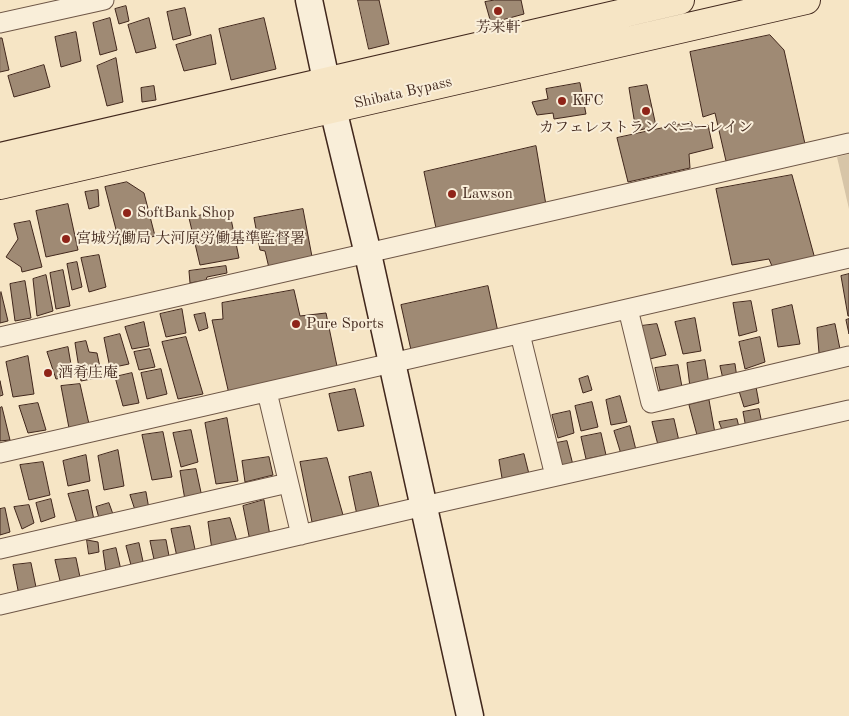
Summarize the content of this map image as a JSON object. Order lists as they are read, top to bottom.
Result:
{
  "streets": {
    "highway": ["Shibata Bypass"]
  },
  "places": [
    "芳来軒",
    "KFC",
    "カフェレストラン ペニーレイン",
    "Lawson",
    "SoftBank Shop",
    "宮城労働局 大河原労働基準監督署",
    "Pure Sports",
    "酒肴庄庵"
  ]
}
